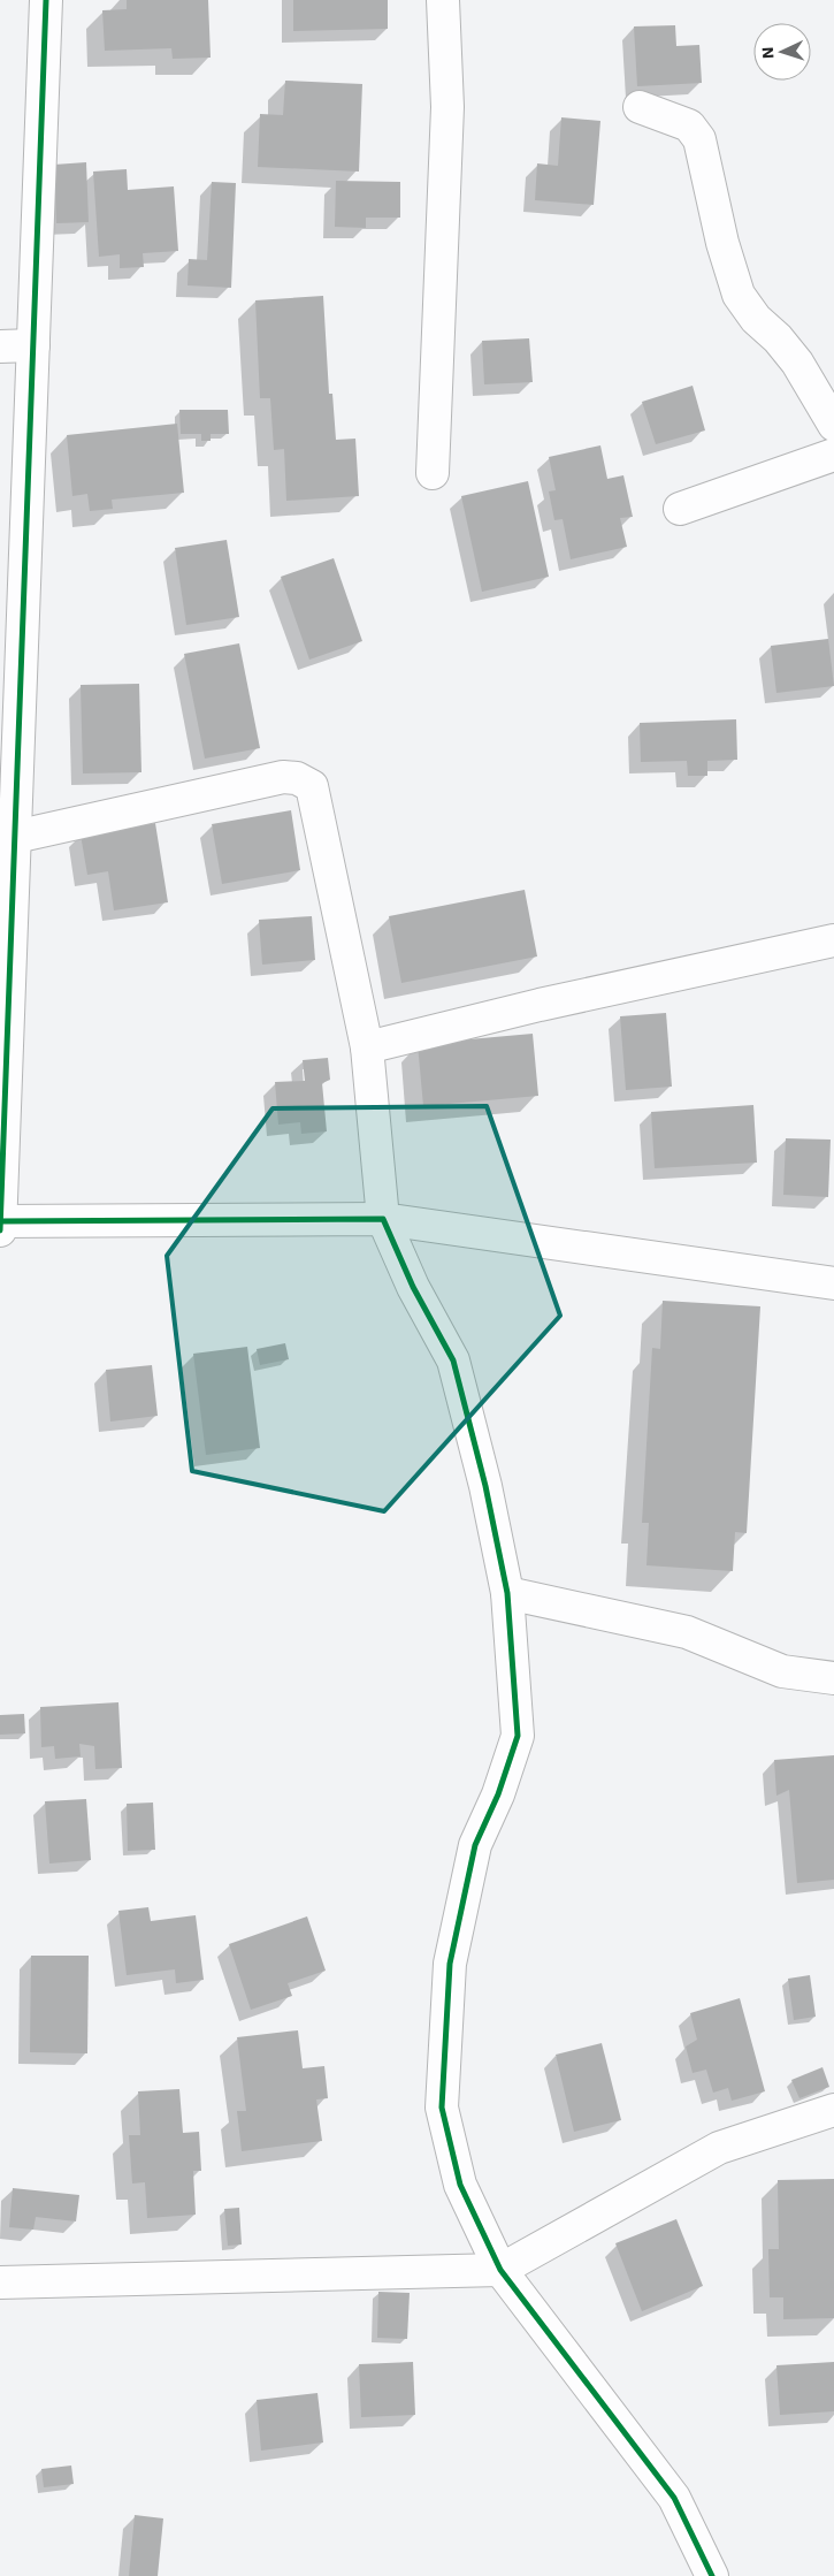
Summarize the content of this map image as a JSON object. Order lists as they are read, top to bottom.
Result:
{
  "north": "left"
}
